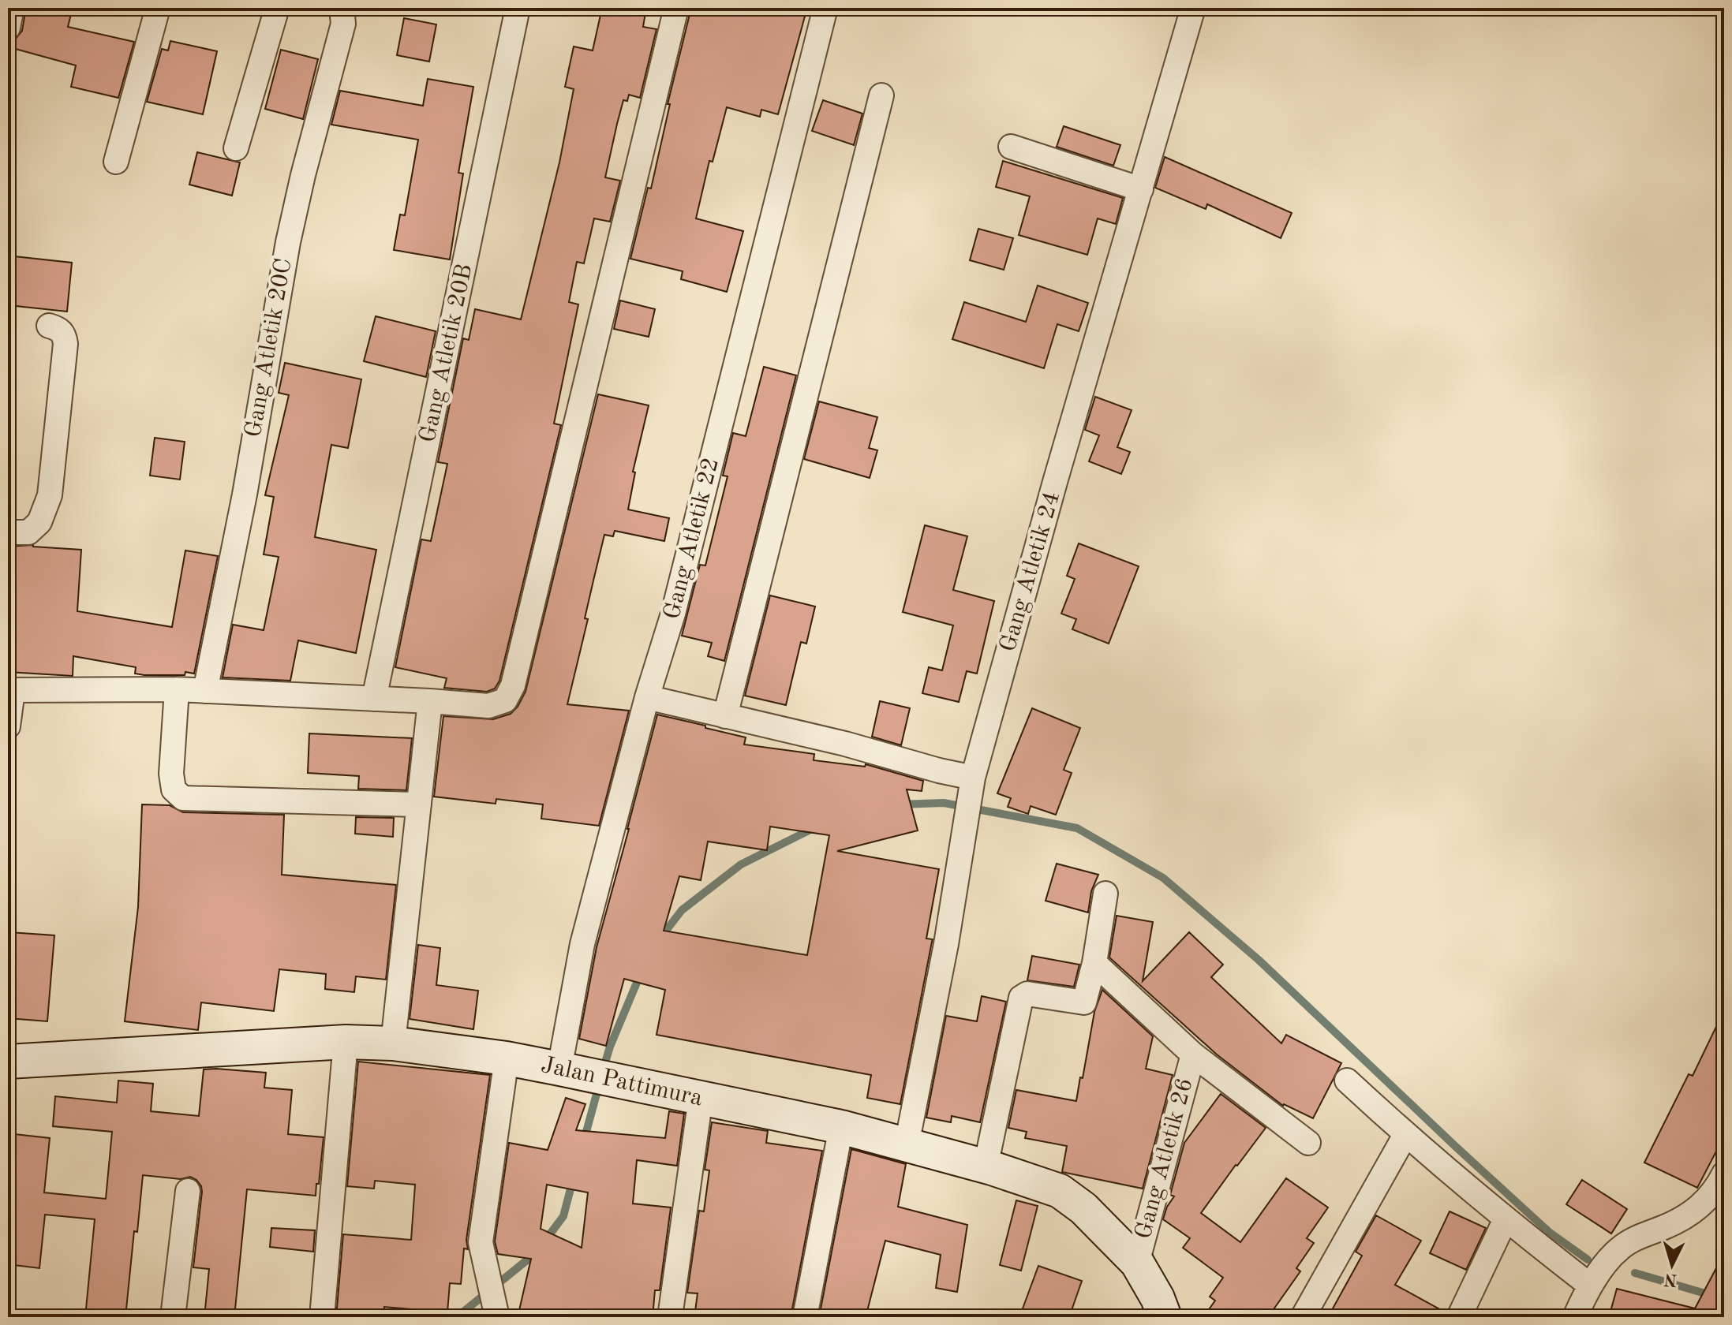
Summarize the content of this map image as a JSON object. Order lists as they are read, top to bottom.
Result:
{
  "streets": {
    "street": [
      "Gang Atletik 20C",
      "Gang Atletik 20B",
      "Gang Atletik 22",
      "Gang Atletik 24",
      "Jalan Pattimura",
      "Gang Atletik 26"
    ]
  },
  "crossings": [
    ["Gang Atletik 22", "Jalan Pattimura"],
    ["Gang Atletik 24", "Jalan Pattimura"],
    ["Jalan Pattimura", "Gang Atletik 26"]
  ],
  "north": "bottom"
}
